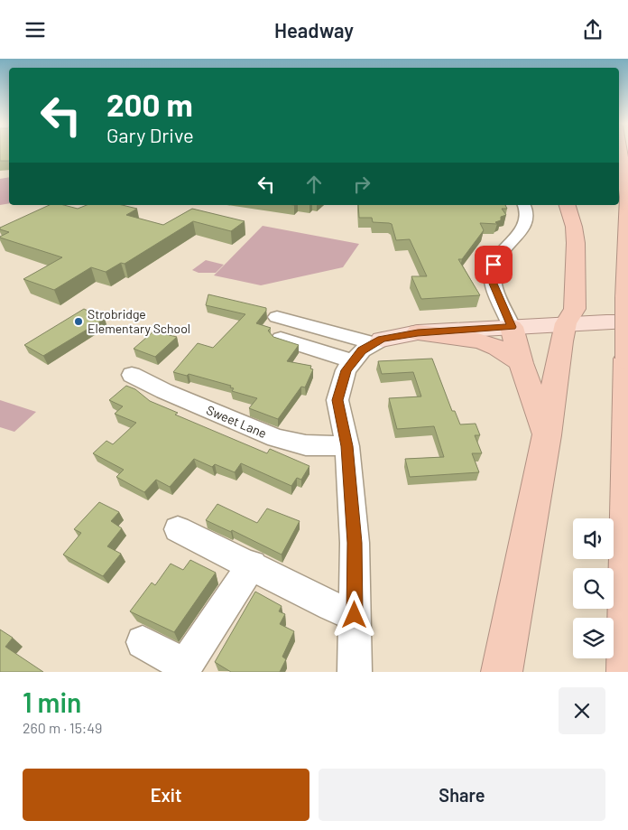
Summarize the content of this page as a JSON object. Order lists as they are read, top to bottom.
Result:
{
  "streets": {
    "street": ["Sweet Lane"]
  },
  "places": ["Strobridge Elementary School"],
  "page": {
    "header": "Headway",
    "turn": ["200 m", "Gary Drive"],
    "heading": ["1 min", "260 m · 15:49"],
    "buttons": ["Exit", "Share"]
  }
}
